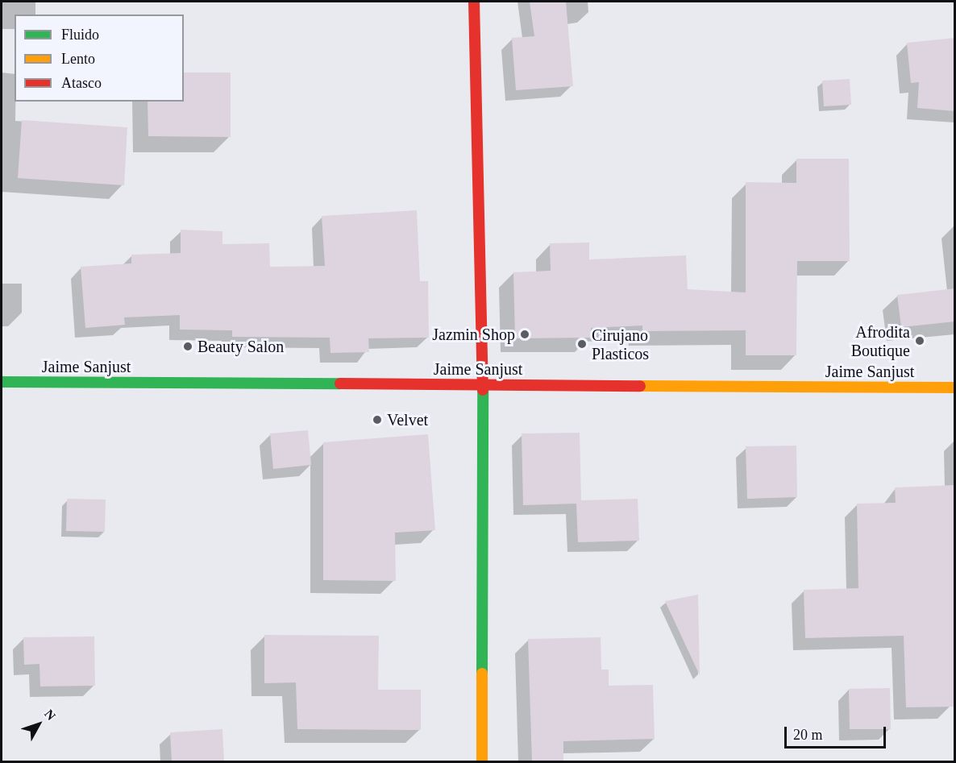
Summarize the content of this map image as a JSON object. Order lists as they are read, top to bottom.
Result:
{
  "streets": {
    "main road": ["Jaime Sanjust"]
  },
  "places": [
    "Jazmin Shop",
    "Afrodita Boutique",
    "Cirujano Plasticos",
    "Beauty Salon",
    "Velvet"
  ],
  "legend": ["Fluido", "Lento", "Atasco"],
  "scale_bar": "20 m",
  "north": "top right"
}
